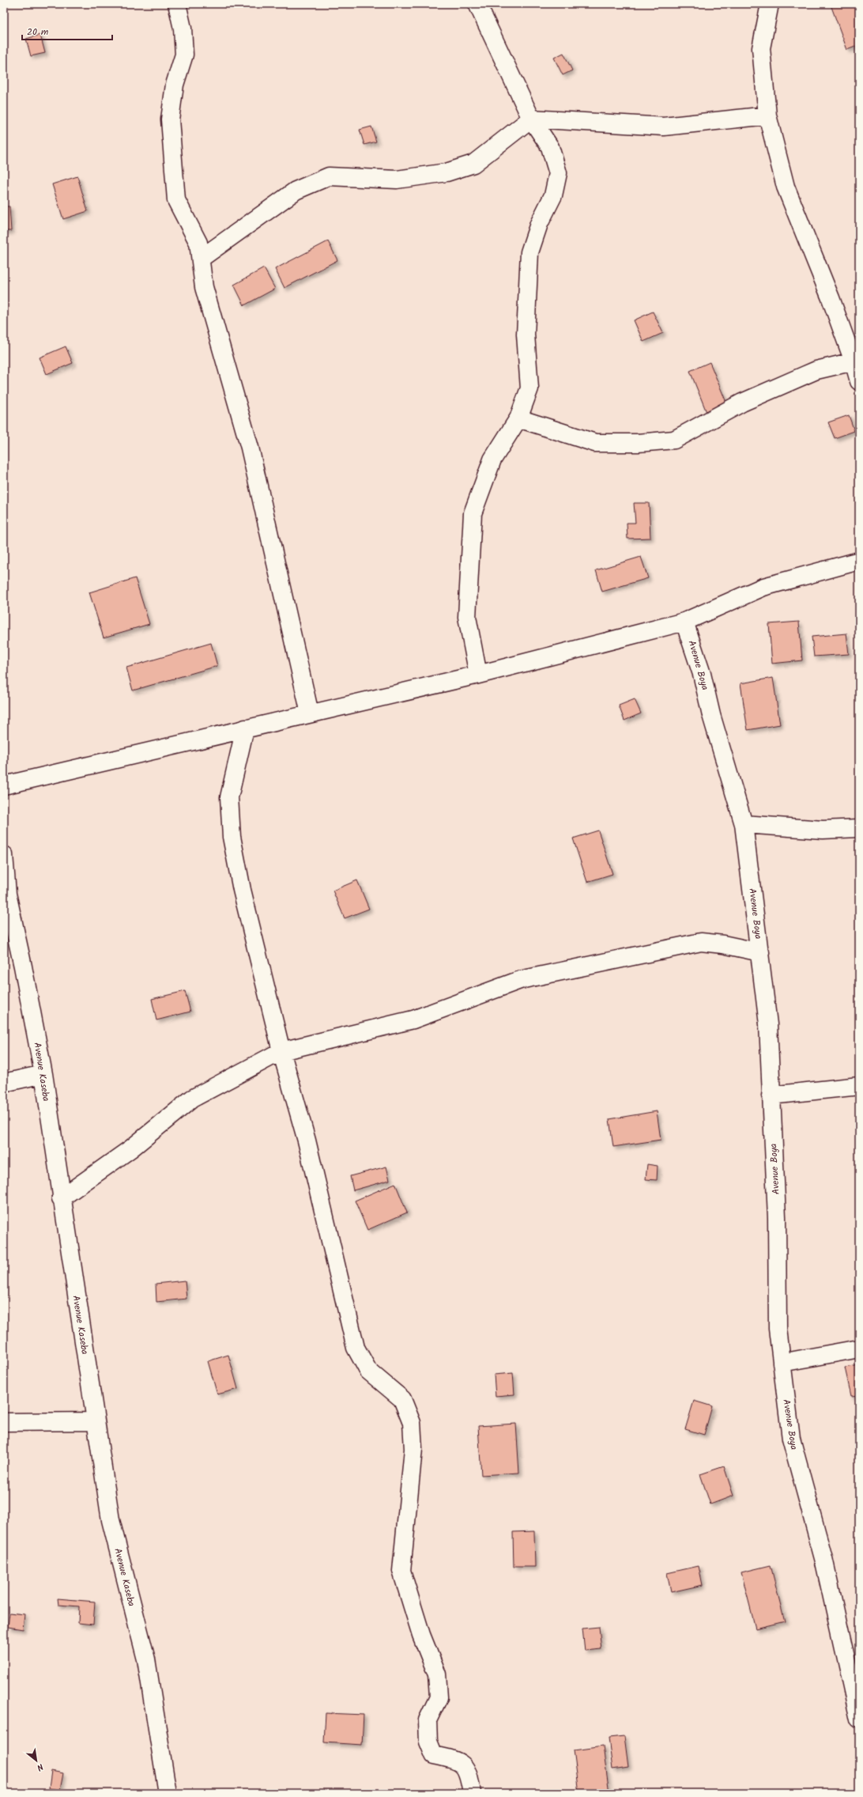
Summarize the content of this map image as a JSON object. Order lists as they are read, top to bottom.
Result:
{
  "streets": {
    "street": ["Avenue Boya", "Avenue Kaseba"]
  },
  "scale_bar": "20 m",
  "north": "bottom right"
}
